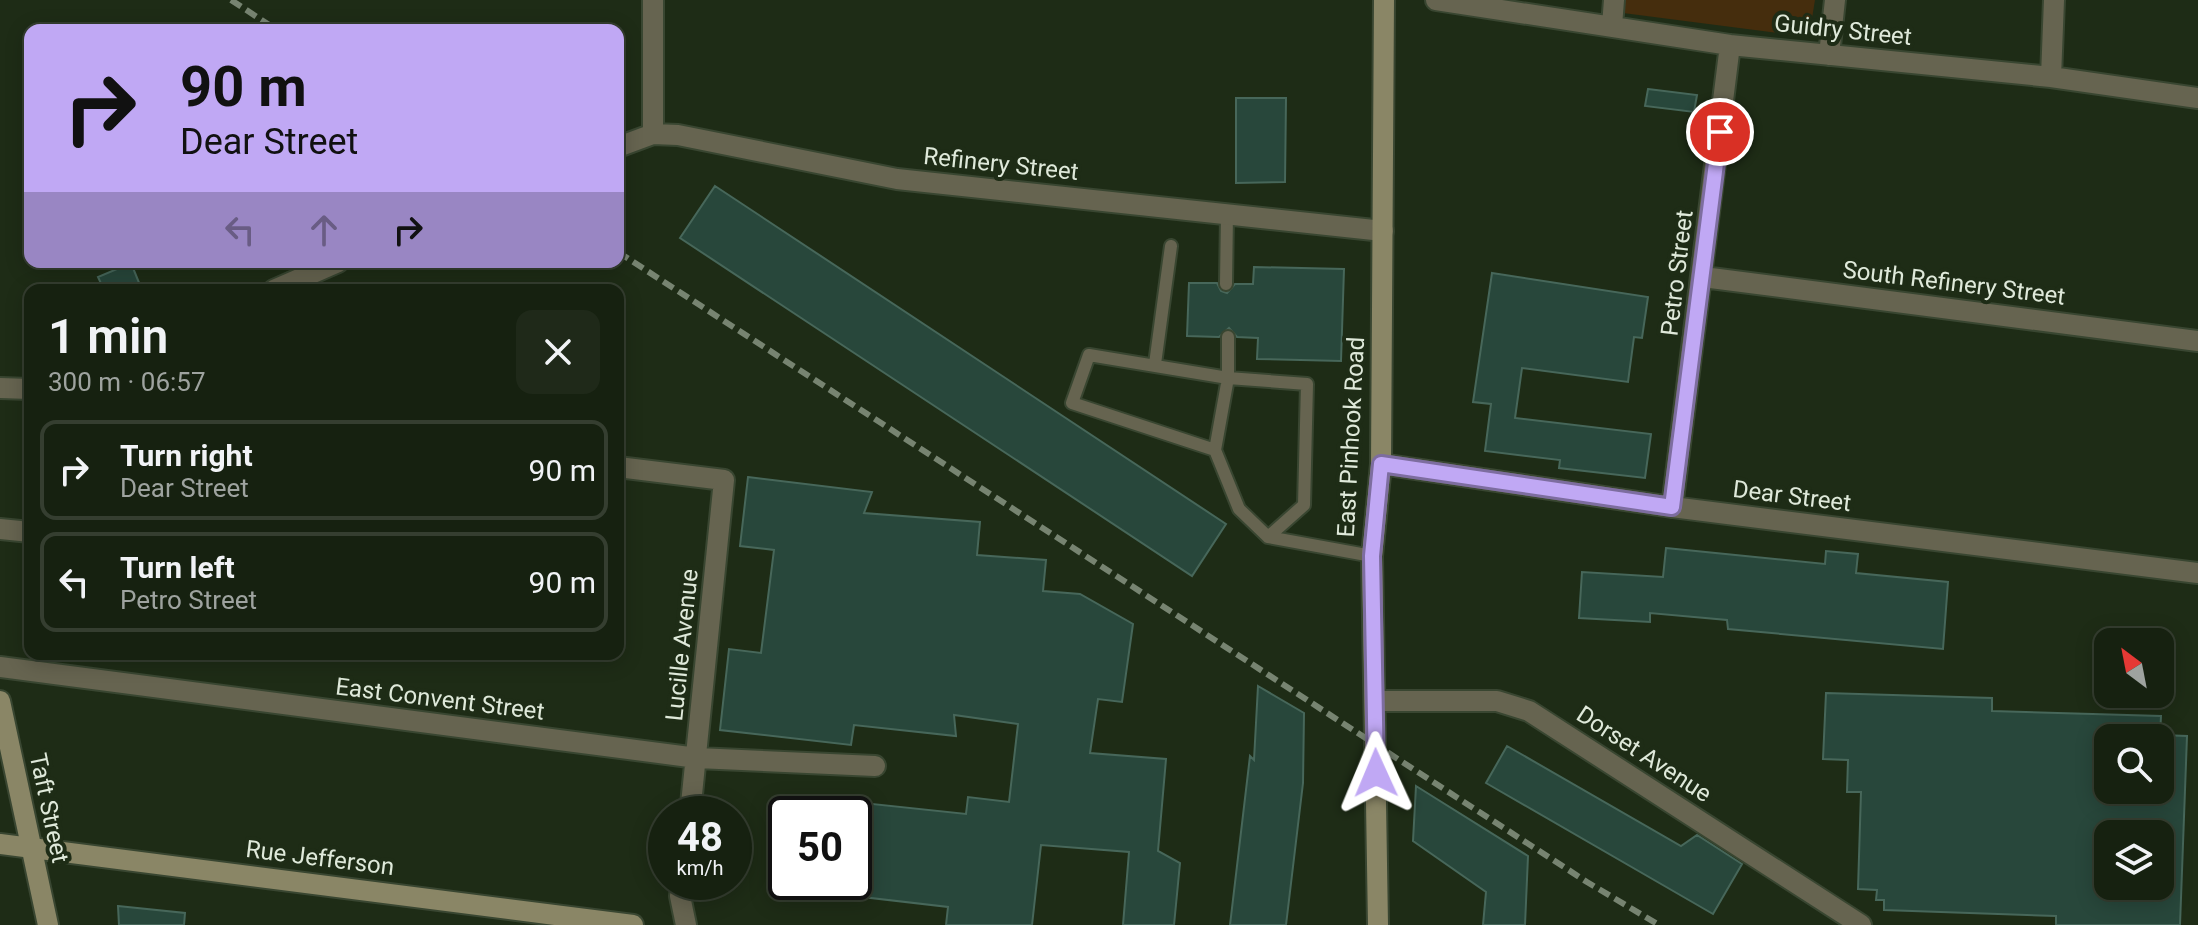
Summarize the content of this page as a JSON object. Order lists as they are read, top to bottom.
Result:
{
  "streets": {
    "main road": ["East Pinhook Road", "Taft Street", "Rue Jefferson"],
    "street": [
      "Guidry Street",
      "Refinery Street",
      "Petro Street",
      "South Refinery Street",
      "Dear Street",
      "Lucille Avenue",
      "East Convent Street",
      "Dorset Avenue"
    ]
  },
  "crossings": [
    ["Guidry Street", "Petro Street"],
    ["Refinery Street", "East Pinhook Road"],
    ["Petro Street", "South Refinery Street"],
    ["Petro Street", "Dear Street"],
    ["East Pinhook Road", "Dear Street"],
    ["East Pinhook Road", "Dorset Avenue"],
    ["Lucille Avenue", "East Convent Street"],
    ["Taft Street", "Rue Jefferson"]
  ],
  "north": "top left",
  "page": {
    "turn": ["90 m", "Dear Street"],
    "heading": ["1 min", "300 m · 06:57"],
    "list": [
      {
        "name": "Turn right",
        "note": "Dear Street",
        "value": "90 m"
      },
      {
        "name": "Turn left",
        "note": "Petro Street",
        "value": "90 m"
      }
    ],
    "speed": "48 km/h",
    "limit": "50"
  }
}
